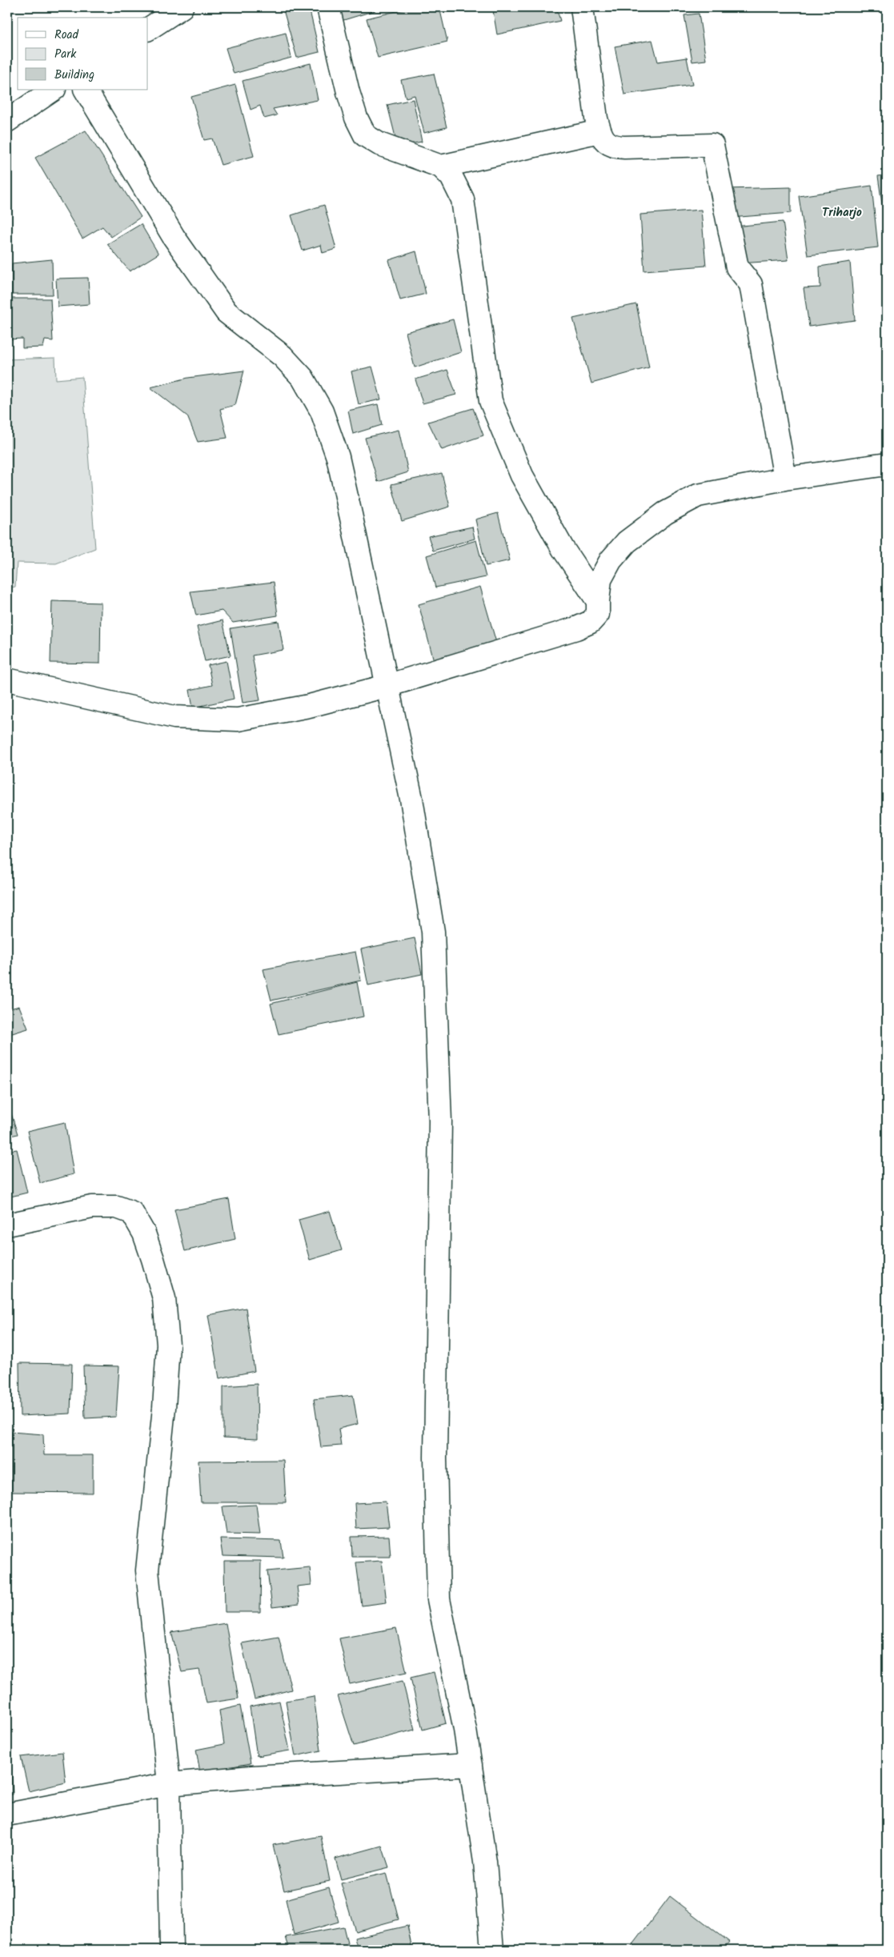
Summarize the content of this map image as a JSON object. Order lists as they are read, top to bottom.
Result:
{
  "districts": ["Triharjo"],
  "legend": ["Road", "Park", "Building"]
}
